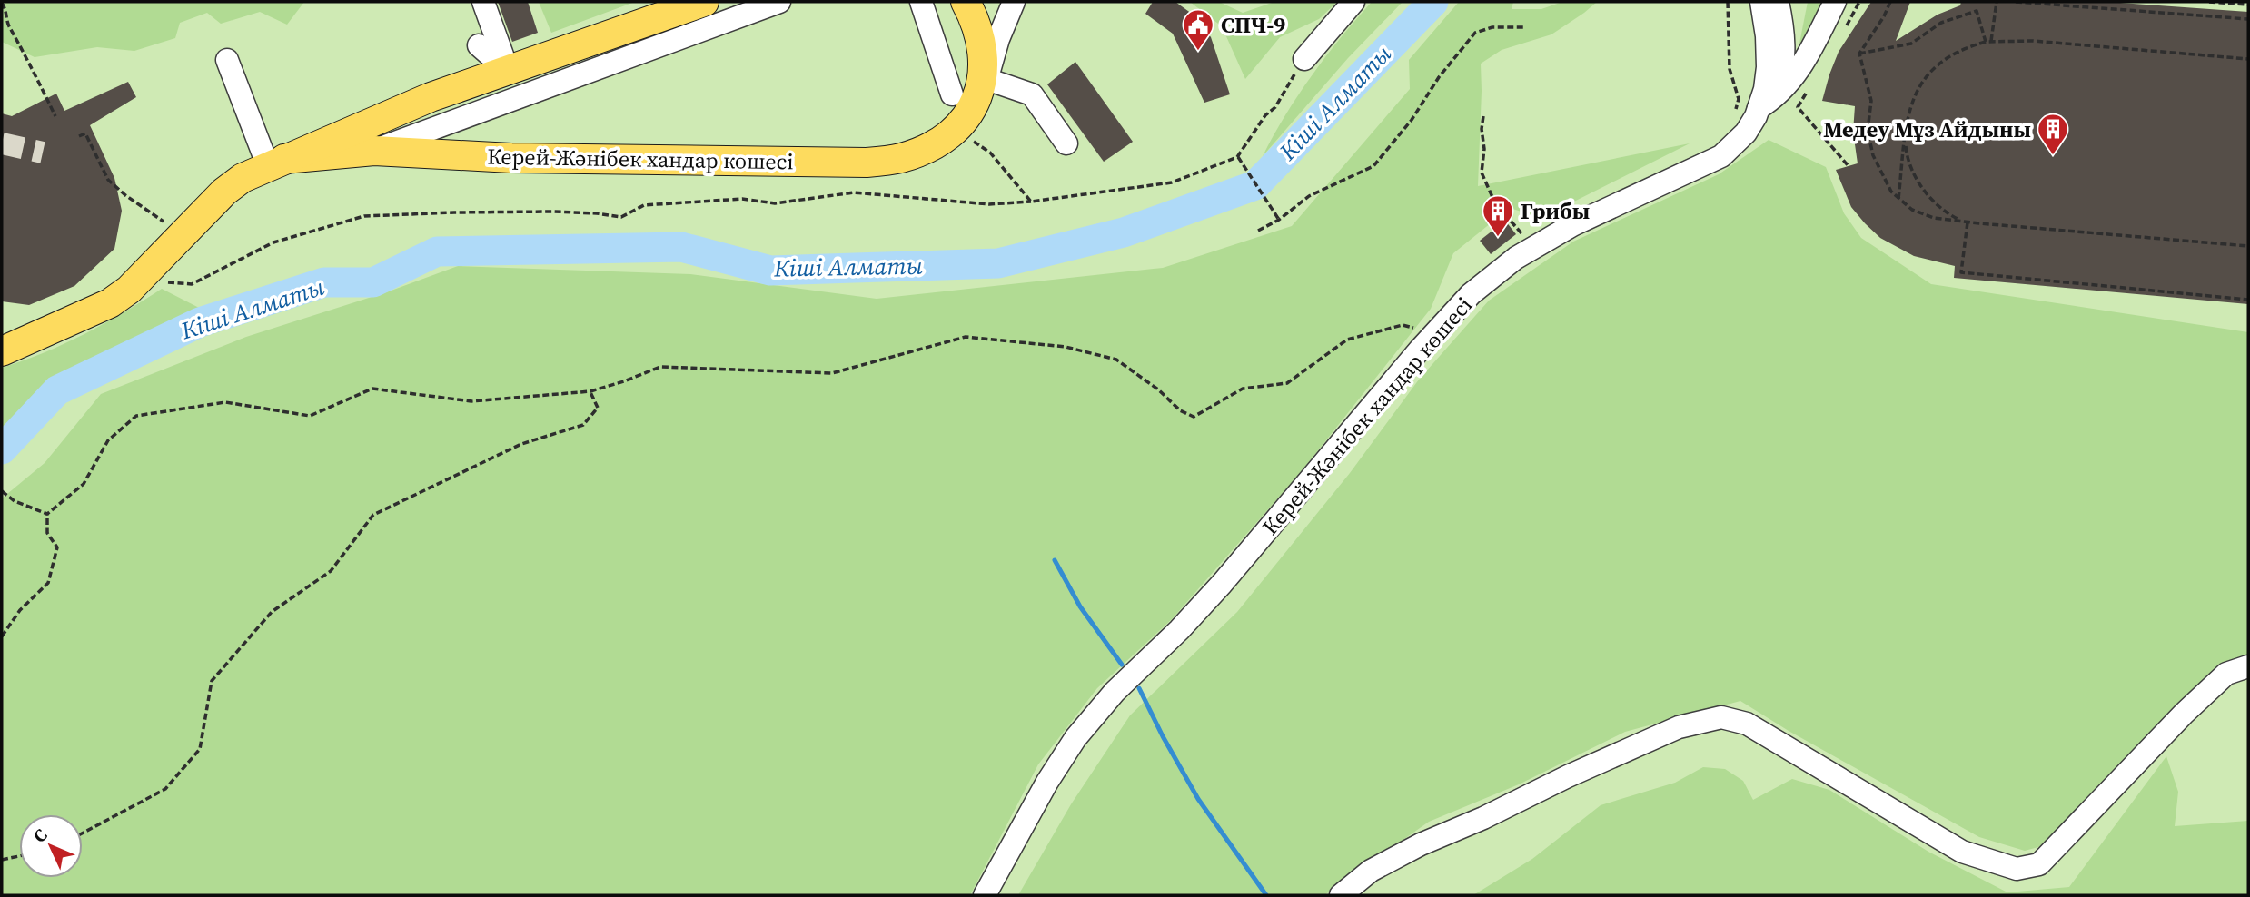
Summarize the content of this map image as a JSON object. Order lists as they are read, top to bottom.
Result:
{
  "streets": {
    "main road": ["Керей-Жәнібек хандар көшесі"]
  },
  "water": ["Кіші Алматы"],
  "places": {
    "public building": ["СПЧ-9"],
    "building": ["Медеу Мұз Айдыны", "Грибы"]
  },
  "north": "top left"
}
